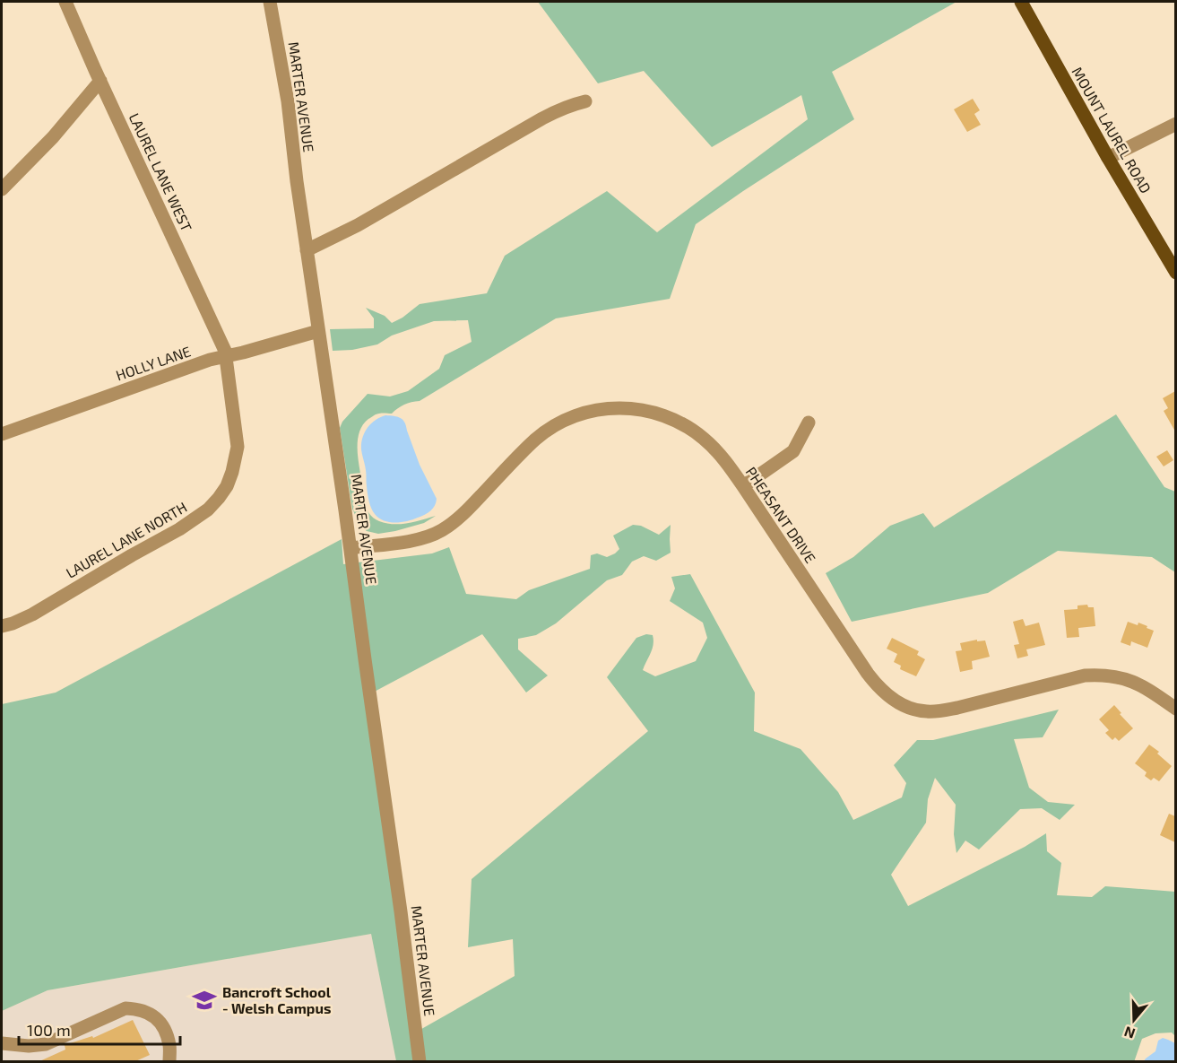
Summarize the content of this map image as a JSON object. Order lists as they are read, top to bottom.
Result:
{
  "streets": {
    "main road": ["MOUNT LAUREL ROAD"],
    "street": [
      "MARTER AVENUE",
      "LAUREL LANE WEST",
      "HOLLY LANE",
      "PHEASANT DRIVE",
      "LAUREL LANE NORTH"
    ]
  },
  "crossings": [
    ["MARTER AVENUE", "HOLLY LANE"],
    ["MARTER AVENUE", "PHEASANT DRIVE"],
    ["LAUREL LANE WEST", "HOLLY LANE"],
    ["LAUREL LANE WEST", "LAUREL LANE NORTH"],
    ["HOLLY LANE", "LAUREL LANE NORTH"]
  ],
  "places": {
    "school or university": ["Bancroft School - Welsh Campus"]
  },
  "scale_bar": "100 m",
  "north": "bottom"
}
